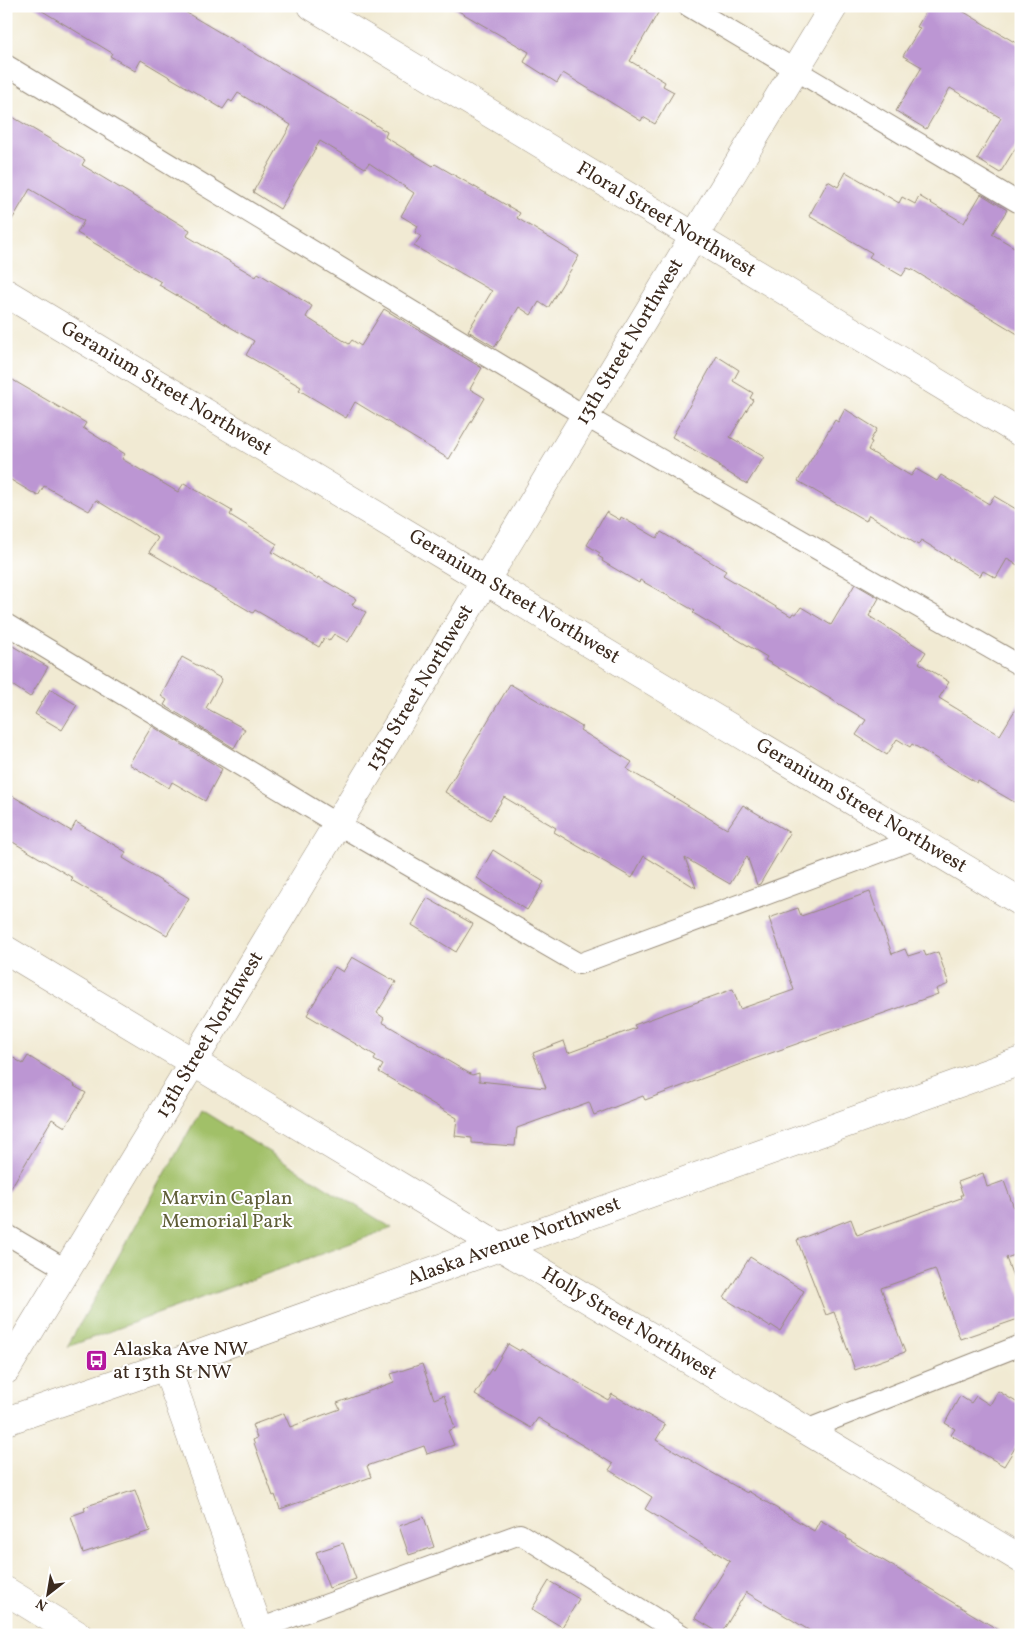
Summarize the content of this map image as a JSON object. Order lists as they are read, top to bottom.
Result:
{
  "streets": {
    "street": [
      "Floral Street Northwest",
      "13th Street Northwest",
      "Geranium Street Northwest",
      "Alaska Avenue Northwest",
      "Holly Street Northwest"
    ]
  },
  "crossings": [
    ["Floral Street Northwest", "13th Street Northwest"],
    ["13th Street Northwest", "Geranium Street Northwest"],
    ["13th Street Northwest", "Holly Street Northwest"],
    ["Alaska Avenue Northwest", "Holly Street Northwest"]
  ],
  "parks": ["Marvin Caplan Memorial Park"],
  "places": {
    "bus stop": ["Alaska Ave NW at 13th St NW"]
  },
  "north": "bottom left"
}
